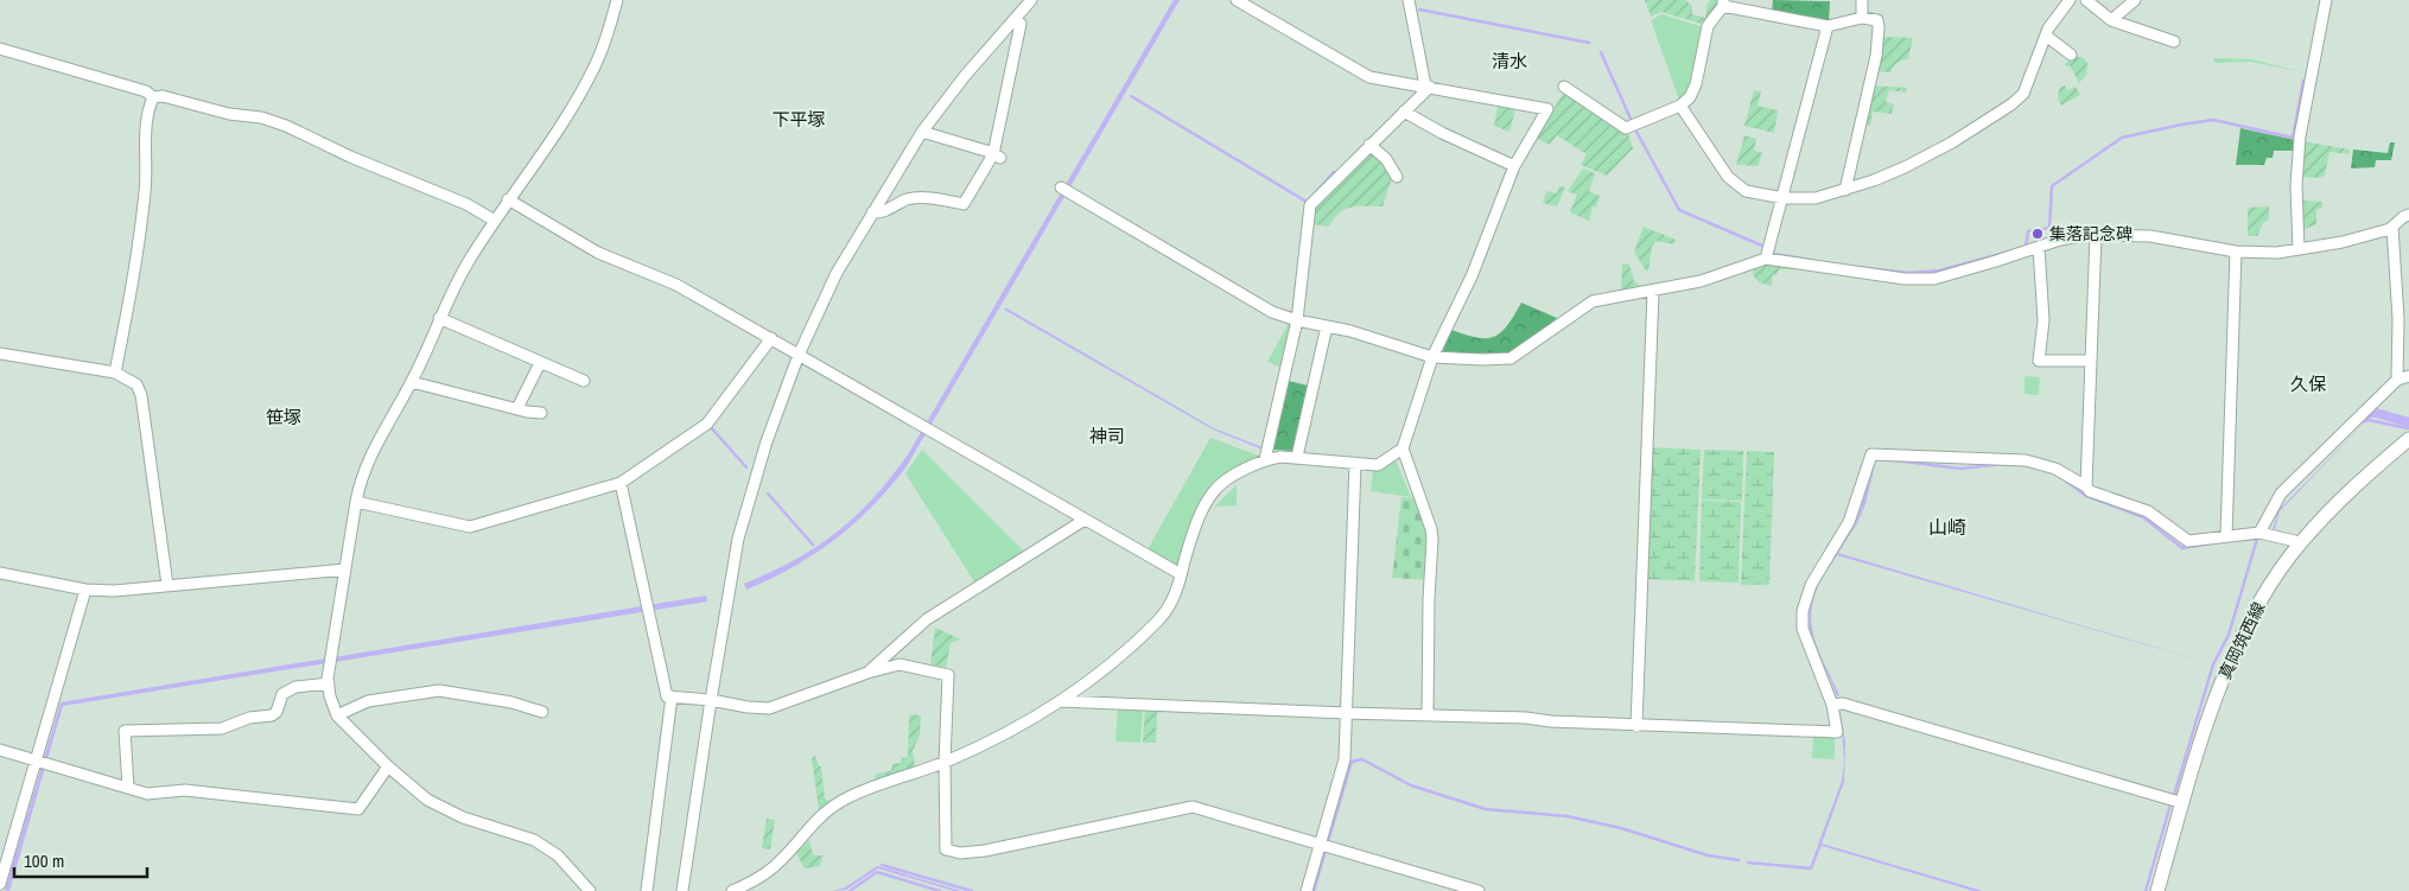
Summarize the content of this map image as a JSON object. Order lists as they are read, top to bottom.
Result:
{
  "streets": {
    "main road": ["真岡筑西線"]
  },
  "districts": [
    "清水",
    "下平塚",
    "久保",
    "笹塚",
    "神司",
    "山崎"
  ],
  "places": ["集落記念碑"],
  "scale_bar": "100 m"
}
